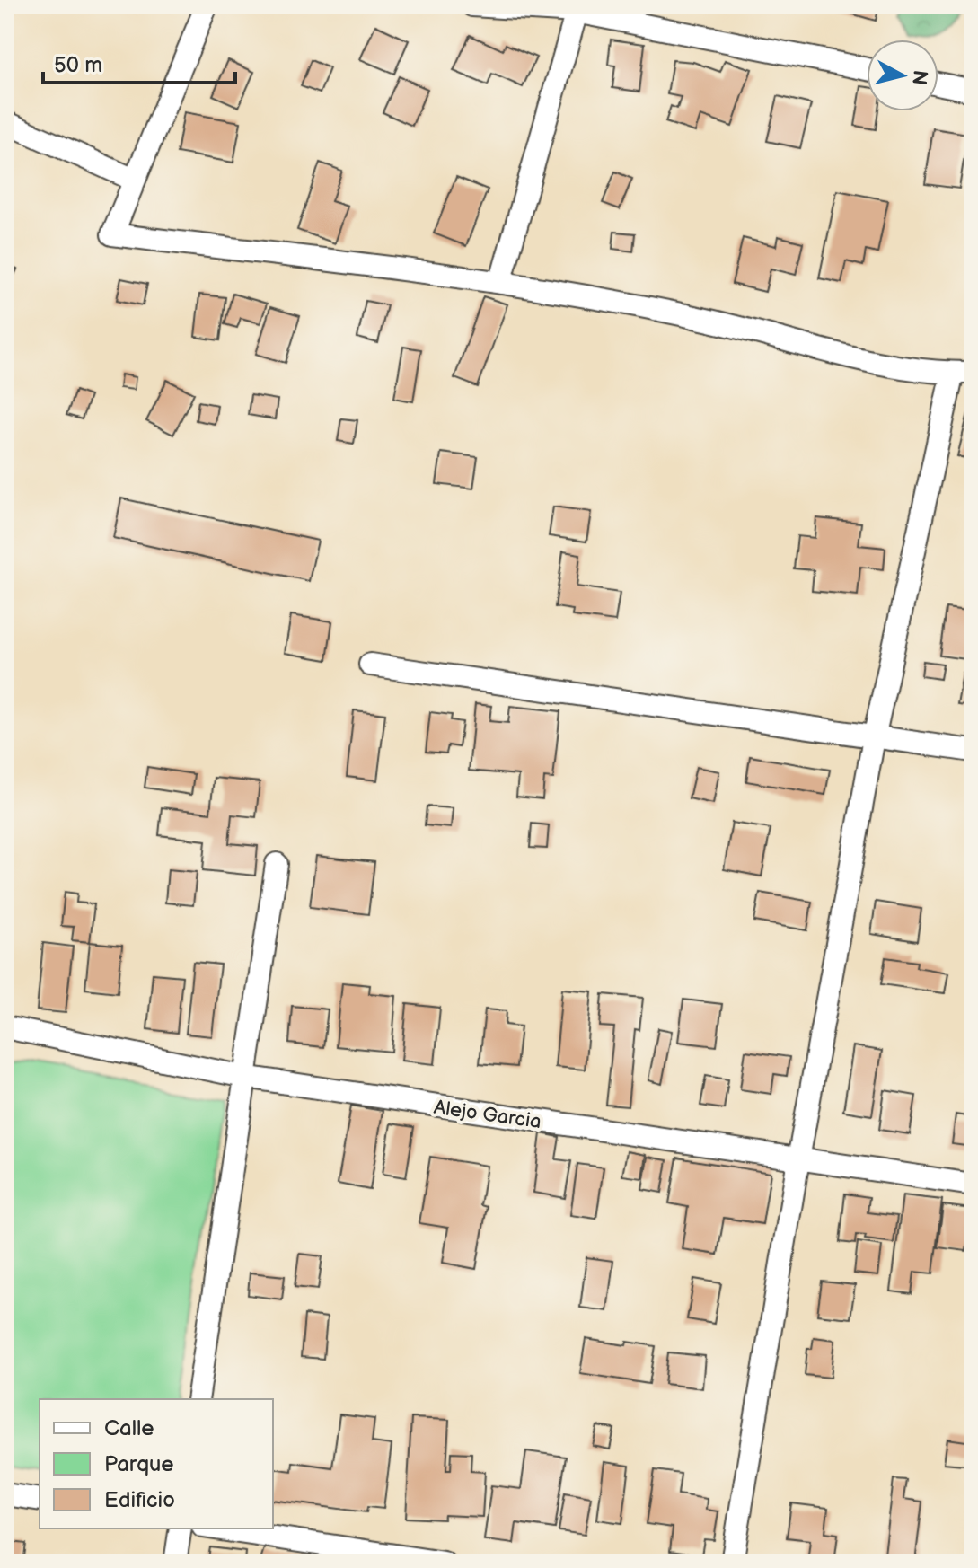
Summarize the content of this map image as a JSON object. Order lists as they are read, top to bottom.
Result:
{
  "streets": {
    "street": ["Alejo Garcia"]
  },
  "legend": ["Calle", "Parque", "Edificio"],
  "scale_bar": "50 m",
  "north": "right"
}
